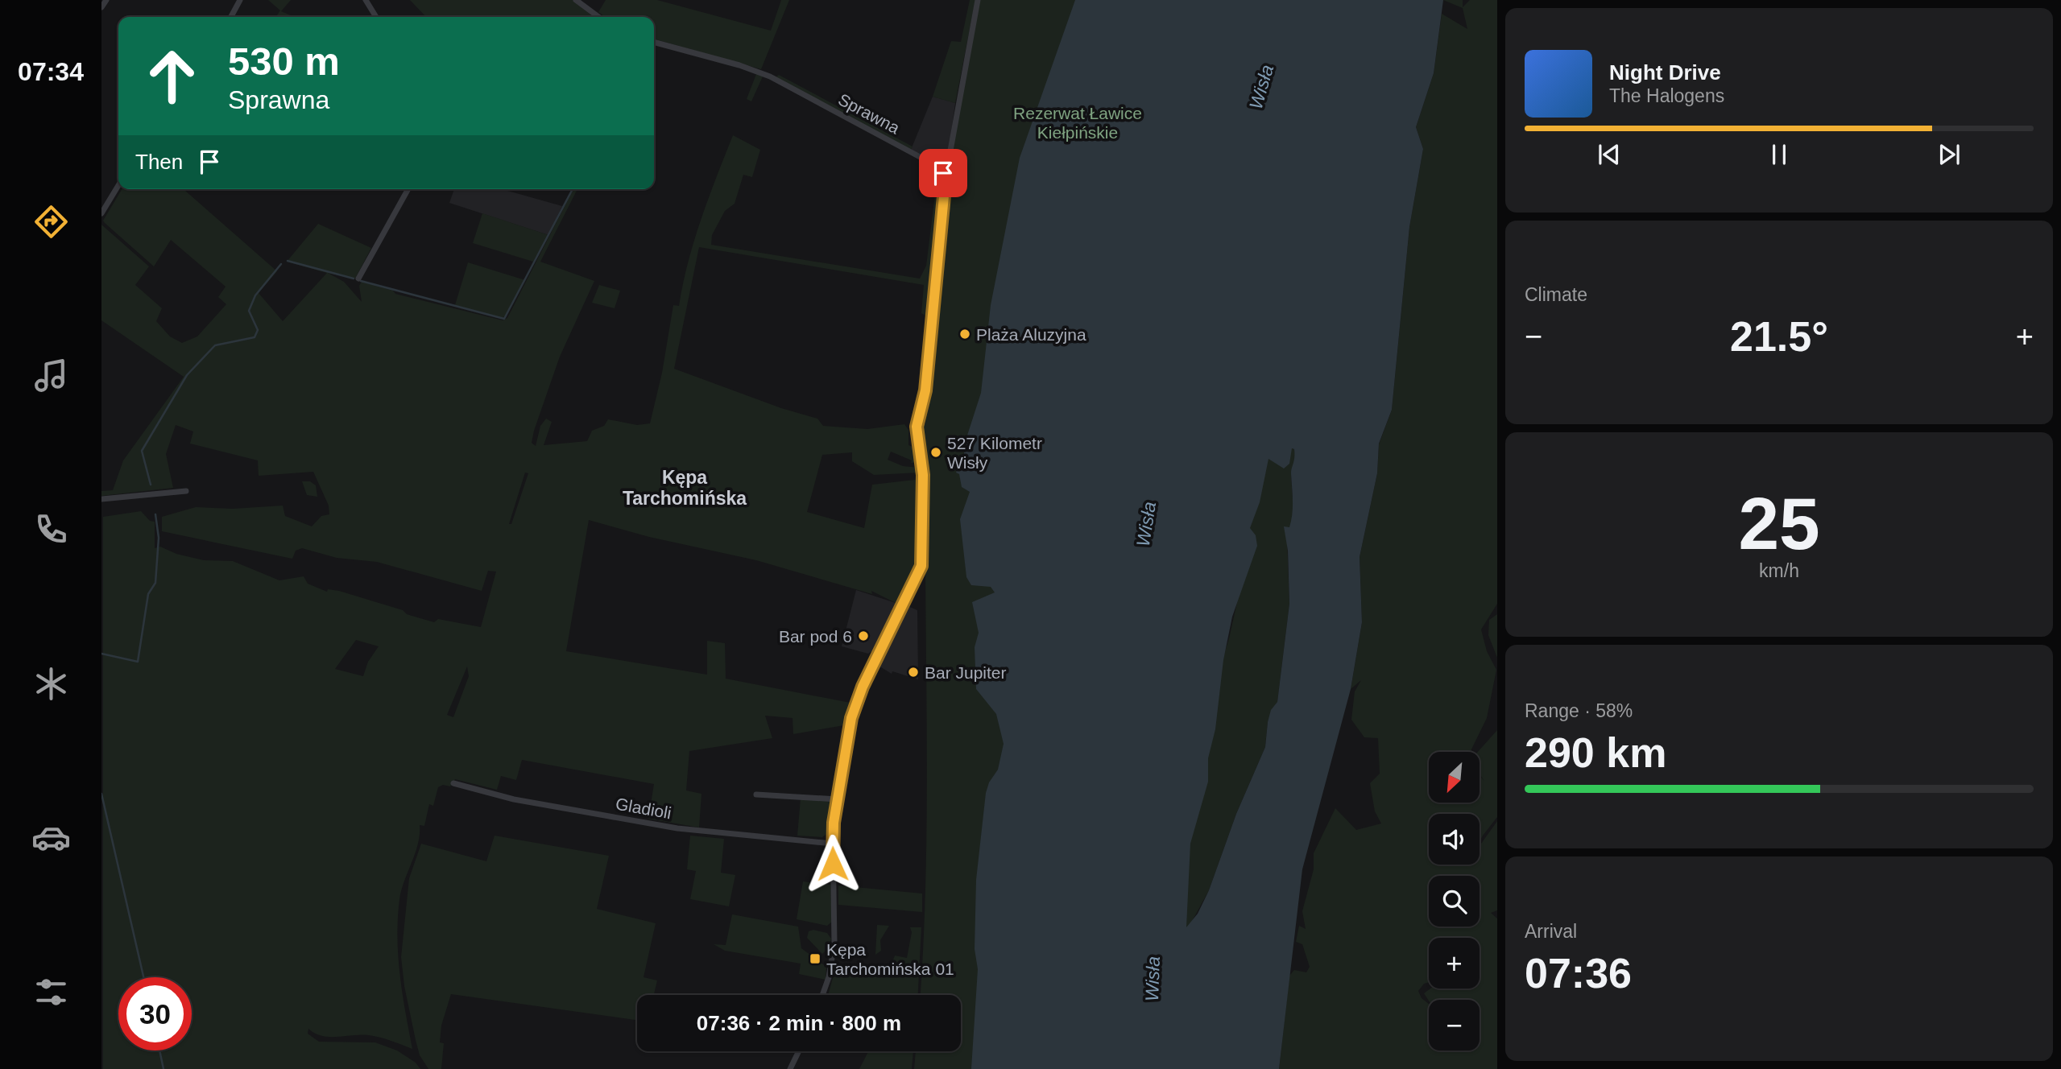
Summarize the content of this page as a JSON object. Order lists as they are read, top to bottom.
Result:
{
  "streets": {
    "street": ["Sprawna", "Gladioli"]
  },
  "districts": ["Kępa Tarchomińska"],
  "water": ["Wisła"],
  "parks": ["Rezerwat Ławice Kiełpińskie"],
  "places": {
    "other": [
      "Plaża Aluzyjna",
      "527 Kilometr Wisły",
      "Bar pod 6",
      "Bar Jupiter"
    ],
    "transit": ["Kępa Tarchomińska 01"]
  },
  "north": "bottom left",
  "page": {
    "tabs": "07:34",
    "turn": ["530 m", "Sprawna"],
    "song": ["Night Drive", "The Halogens"],
    "then": "Then",
    "tile": [
      "Climate",
      ["25", "km/h"],
      ["Range · 58%", "290 km"],
      ["Arrival", "07:36"]
    ],
    "heat": ["−", "21.5°", "+"],
    "map_buttons": ["+", "−"],
    "limit": "30",
    "trip": "07:36 · 2 min · 800 m"
  }
}
